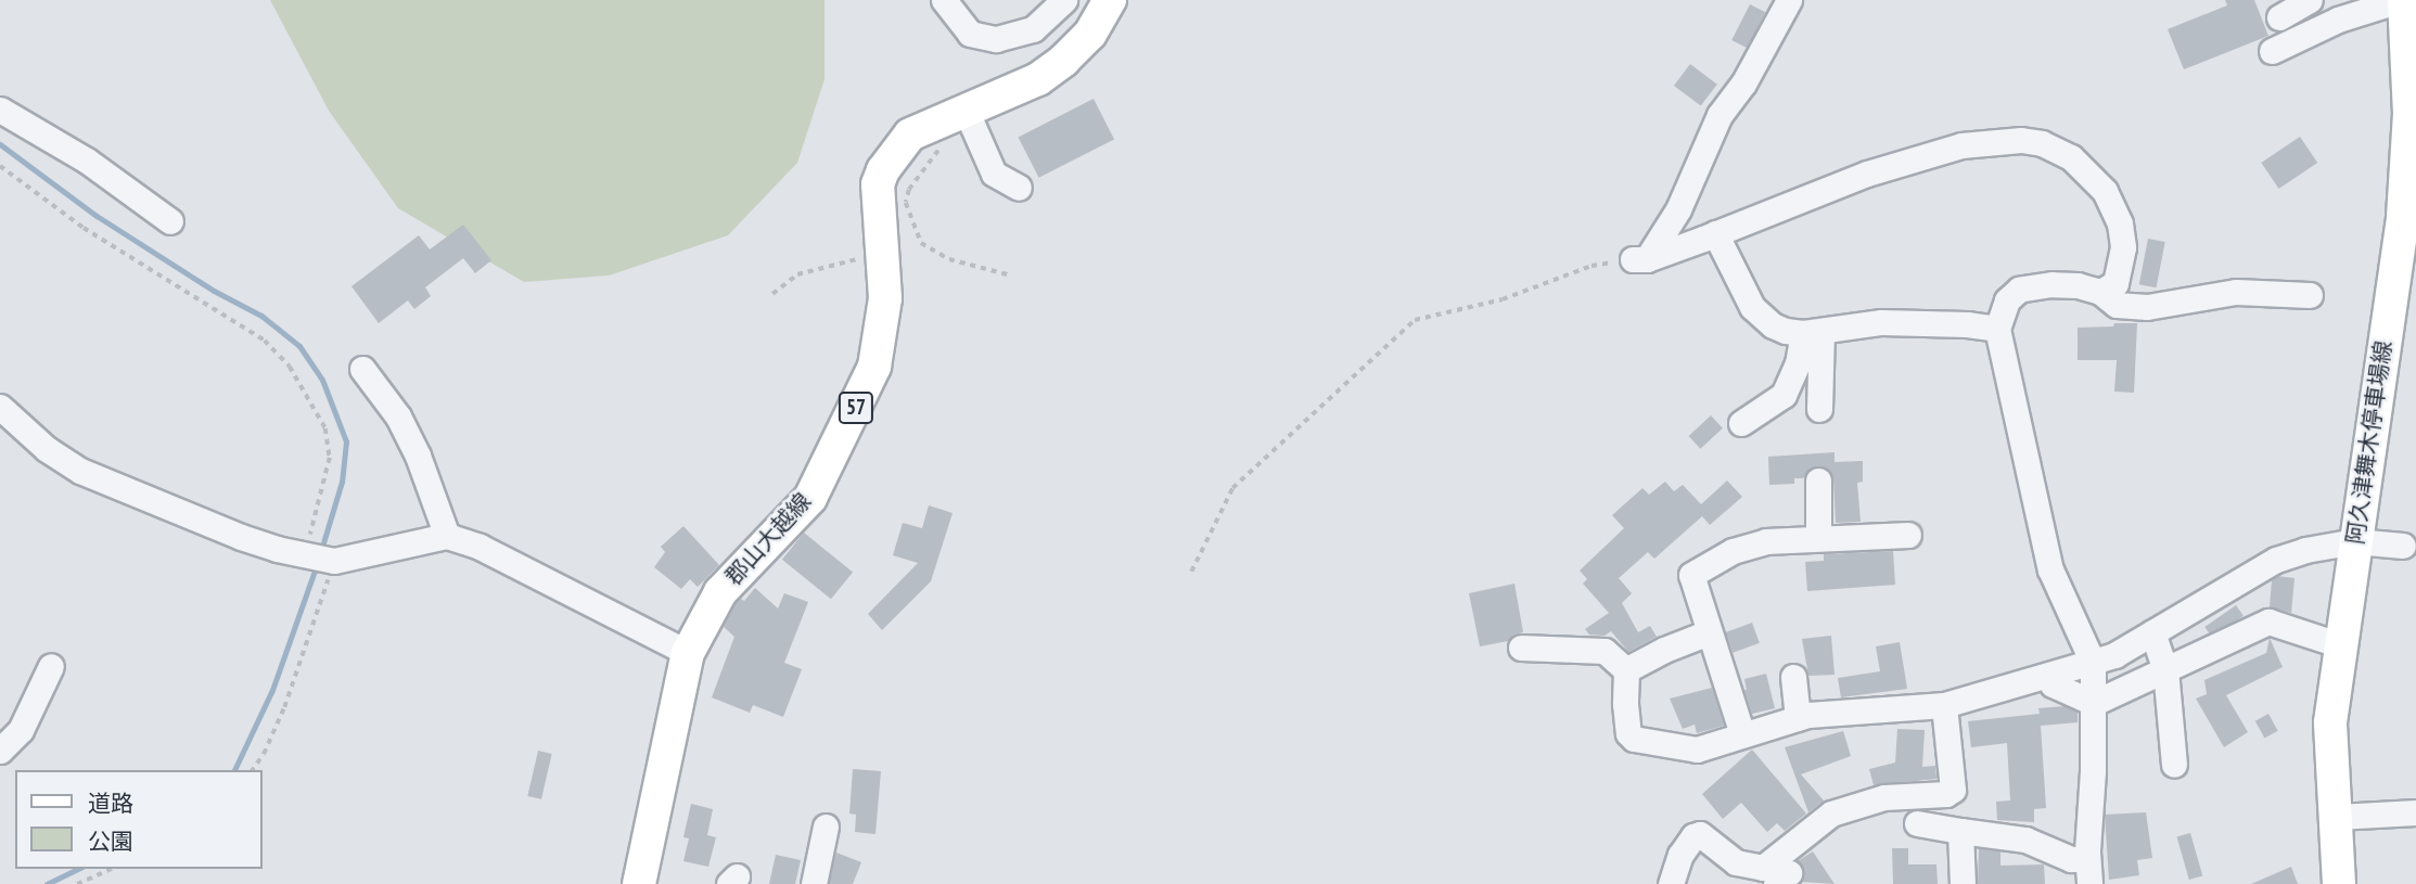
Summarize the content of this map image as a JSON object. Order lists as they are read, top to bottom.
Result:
{
  "streets": {
    "main road": ["57", "阿久津舞木停車場線", "郡山大越線"]
  },
  "legend": ["道路", "公園"]
}
